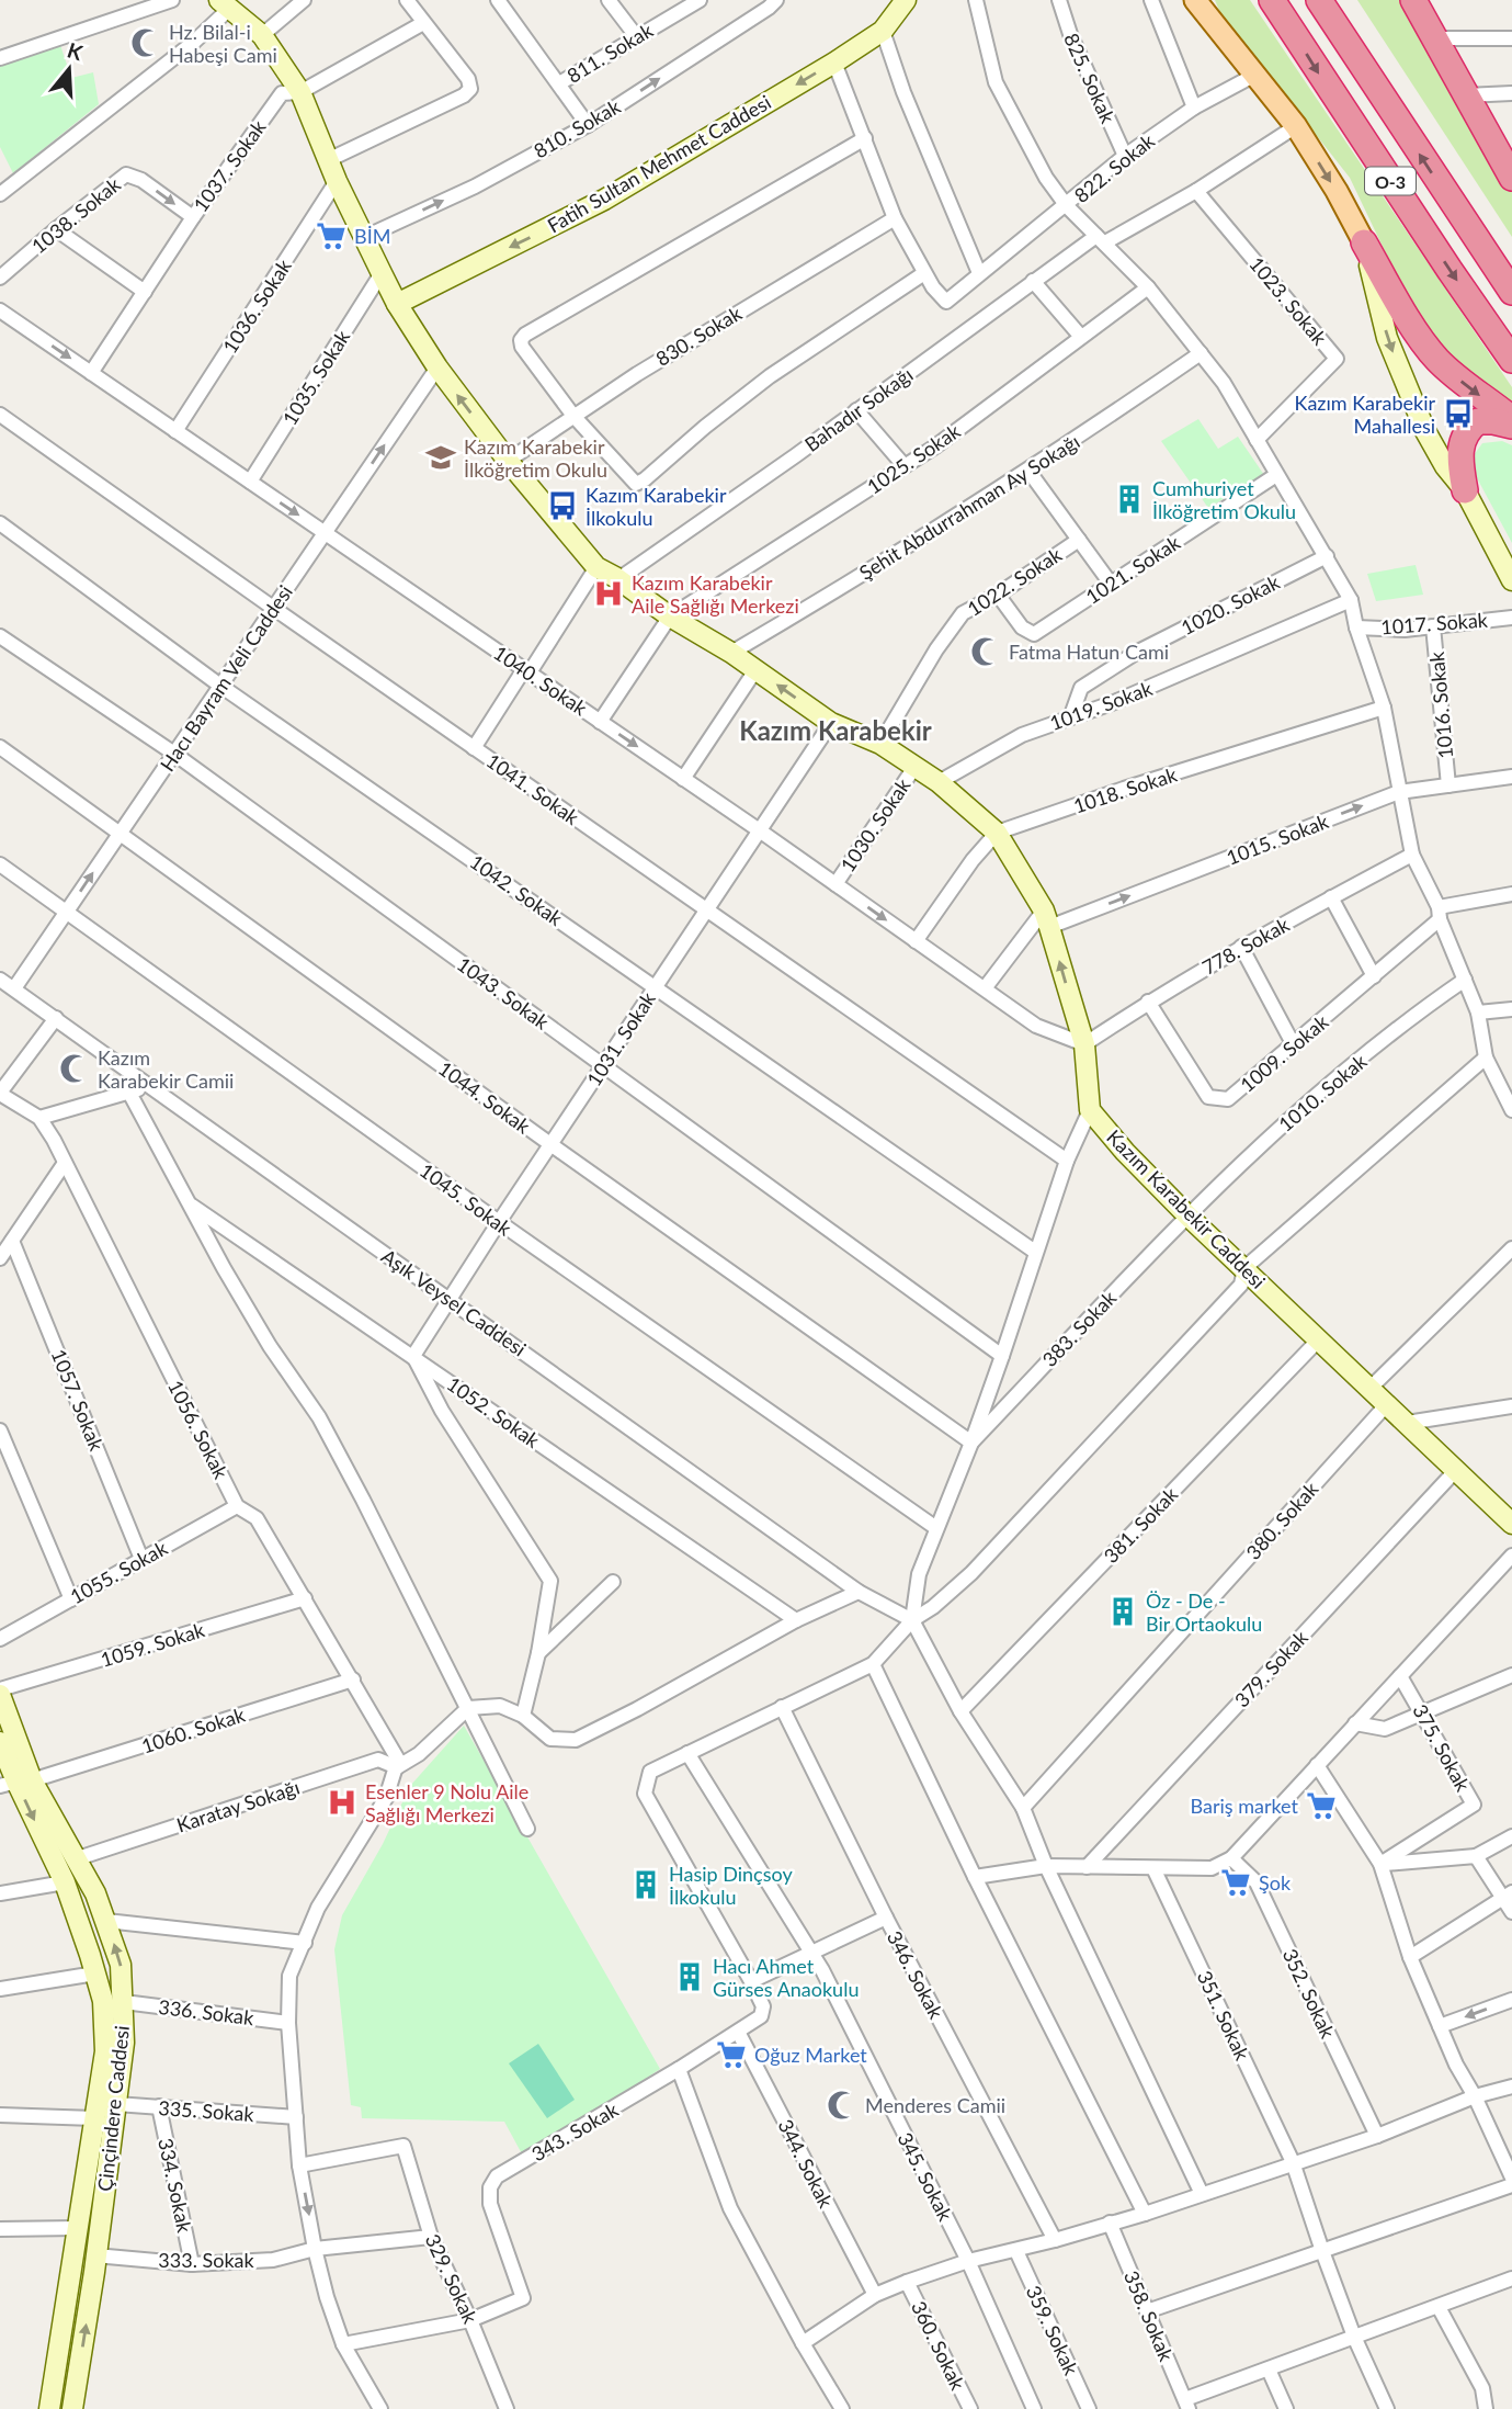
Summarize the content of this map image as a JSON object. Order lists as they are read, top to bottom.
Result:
{
  "streets": {
    "highway": ["O-3"],
    "main road": ["Fatih Sultan Mehmet Caddesi", "Kazım Karabekir Caddesi", "Çinçindere Caddesi"],
    "street": [
      "811. Sokak",
      "825. Sokak",
      "810. Sokak",
      "1037. Sokak",
      "822. Sokak",
      "1038. Sokak",
      "1023. Sokak",
      "1036. Sokak",
      "830. Sokak",
      "1035. Sokak",
      "Bahadır Sokağı",
      "1025. Sokak",
      "Şehit Abdurrahman Ay Sokağı",
      "1021. Sokak",
      "1022. Sokak",
      "1020. Sokak",
      "1017. Sokak",
      "Hacı Bayram Veli Caddesi",
      "1040. Sokak",
      "1019. Sokak",
      "1016. Sokak",
      "1041. Sokak",
      "1018. Sokak",
      "1030. Sokak",
      "1015. Sokak",
      "1042. Sokak",
      "778. Sokak",
      "1043. Sokak",
      "1031. Sokak",
      "1009. Sokak",
      "1010. Sokak",
      "1044. Sokak",
      "1045. Sokak",
      "Aşık Veysel Caddesi",
      "383. Sokak",
      "1057. Sokak",
      "1052. Sokak",
      "1056. Sokak",
      "380. Sokak",
      "381. Sokak",
      "1055. Sokak",
      "1059. Sokak",
      "379. Sokak",
      "1060. Sokak",
      "375. Sokak",
      "Karatay Sokağı",
      "346. Sokak",
      "352. Sokak",
      "336. Sokak",
      "351. Sokak",
      "335. Sokak",
      "343. Sokak",
      "344. Sokak",
      "345. Sokak",
      "334. Sokak",
      "333. Sokak",
      "329. Sokak",
      "358. Sokak",
      "359. Sokak",
      "360. Sokak"
    ]
  },
  "crossings": [
    ["825. Sokak", "822. Sokak"],
    ["1037. Sokak", "1038. Sokak"],
    ["1037. Sokak", "1040. Sokak"],
    ["1023. Sokak", "Bahadır Sokağı"],
    ["1036. Sokak", "1040. Sokak"],
    ["1035. Sokak", "1040. Sokak"],
    ["1021. Sokak", "1022. Sokak"],
    ["1020. Sokak", "1019. Sokak"],
    ["1017. Sokak", "1016. Sokak"],
    ["Hacı Bayram Veli Caddesi", "1040. Sokak"],
    ["Hacı Bayram Veli Caddesi", "1041. Sokak"],
    ["Hacı Bayram Veli Caddesi", "1042. Sokak"],
    ["Hacı Bayram Veli Caddesi", "1043. Sokak"],
    ["Hacı Bayram Veli Caddesi", "1044. Sokak"],
    ["Hacı Bayram Veli Caddesi", "1045. Sokak"],
    ["Hacı Bayram Veli Caddesi", "Aşık Veysel Caddesi"],
    ["1040. Sokak", "1030. Sokak"],
    ["1040. Sokak", "778. Sokak"],
    ["1040. Sokak", "1031. Sokak"],
    ["1016. Sokak", "1015. Sokak"],
    ["1041. Sokak", "1031. Sokak"],
    ["1042. Sokak", "1031. Sokak"],
    ["778. Sokak", "1009. Sokak"],
    ["1043. Sokak", "1031. Sokak"],
    ["1031. Sokak", "1044. Sokak"],
    ["1031. Sokak", "1045. Sokak"],
    ["1031. Sokak", "Aşık Veysel Caddesi"],
    ["1031. Sokak", "1052. Sokak"],
    ["1010. Sokak", "Kazım Karabekir Caddesi"],
    ["1010. Sokak", "383. Sokak"],
    ["1044. Sokak", "383. Sokak"],
    ["Kazım Karabekir Caddesi", "383. Sokak"],
    ["Kazım Karabekir Caddesi", "380. Sokak"],
    ["Kazım Karabekir Caddesi", "381. Sokak"],
    ["Kazım Karabekir Caddesi", "379. Sokak"],
    ["1057. Sokak", "1055. Sokak"],
    ["1056. Sokak", "1055. Sokak"],
    ["1056. Sokak", "1059. Sokak"],
    ["1056. Sokak", "1060. Sokak"],
    ["1056. Sokak", "Karatay Sokağı"],
    ["1059. Sokak", "Çinçindere Caddesi"],
    ["1060. Sokak", "Çinçindere Caddesi"],
    ["Karatay Sokağı", "Çinçindere Caddesi"],
    ["336. Sokak", "Çinçindere Caddesi"],
    ["Çinçindere Caddesi", "335. Sokak"],
    ["Çinçindere Caddesi", "333. Sokak"],
    ["335. Sokak", "334. Sokak"],
    ["343. Sokak", "344. Sokak"],
    ["343. Sokak", "329. Sokak"],
    ["334. Sokak", "333. Sokak"],
    ["333. Sokak", "329. Sokak"]
  ],
  "one_way": [
    "810. Sokak",
    "Fatih Sultan Mehmet Caddesi",
    "1038. Sokak",
    "Hacı Bayram Veli Caddesi",
    "1015. Sokak"
  ],
  "districts": ["Kazım Karabekir"],
  "places": {
    "mosque": [
      "Hz. Bilal-i Habeşi Cami",
      "Fatma Hatun Cami",
      "Kazım Karabekir Camii",
      "Menderes Camii"
    ],
    "supermarket": [
      "BİM",
      "Bariş market",
      "Şok",
      "Oğuz Market"
    ],
    "bus stop": ["Kazım Karabekir Mahallesi", "Kazım Karabekir İlkokulu"],
    "school or university": ["Kazım Karabekir İlköğretim Okulu"],
    "building": [
      "Cumhuriyet İlköğretim Okulu",
      "Öz - De - Bir Ortaokulu",
      "Hasip Dinçsoy İlkokulu",
      "Hacı Ahmet Gürses Anaokulu"
    ],
    "hospital": ["Kazım Karabekir Aile Sağlığı Merkezi", "Esenler 9 Nolu Aile Sağlığı Merkezi"]
  },
  "north": "top"
}
